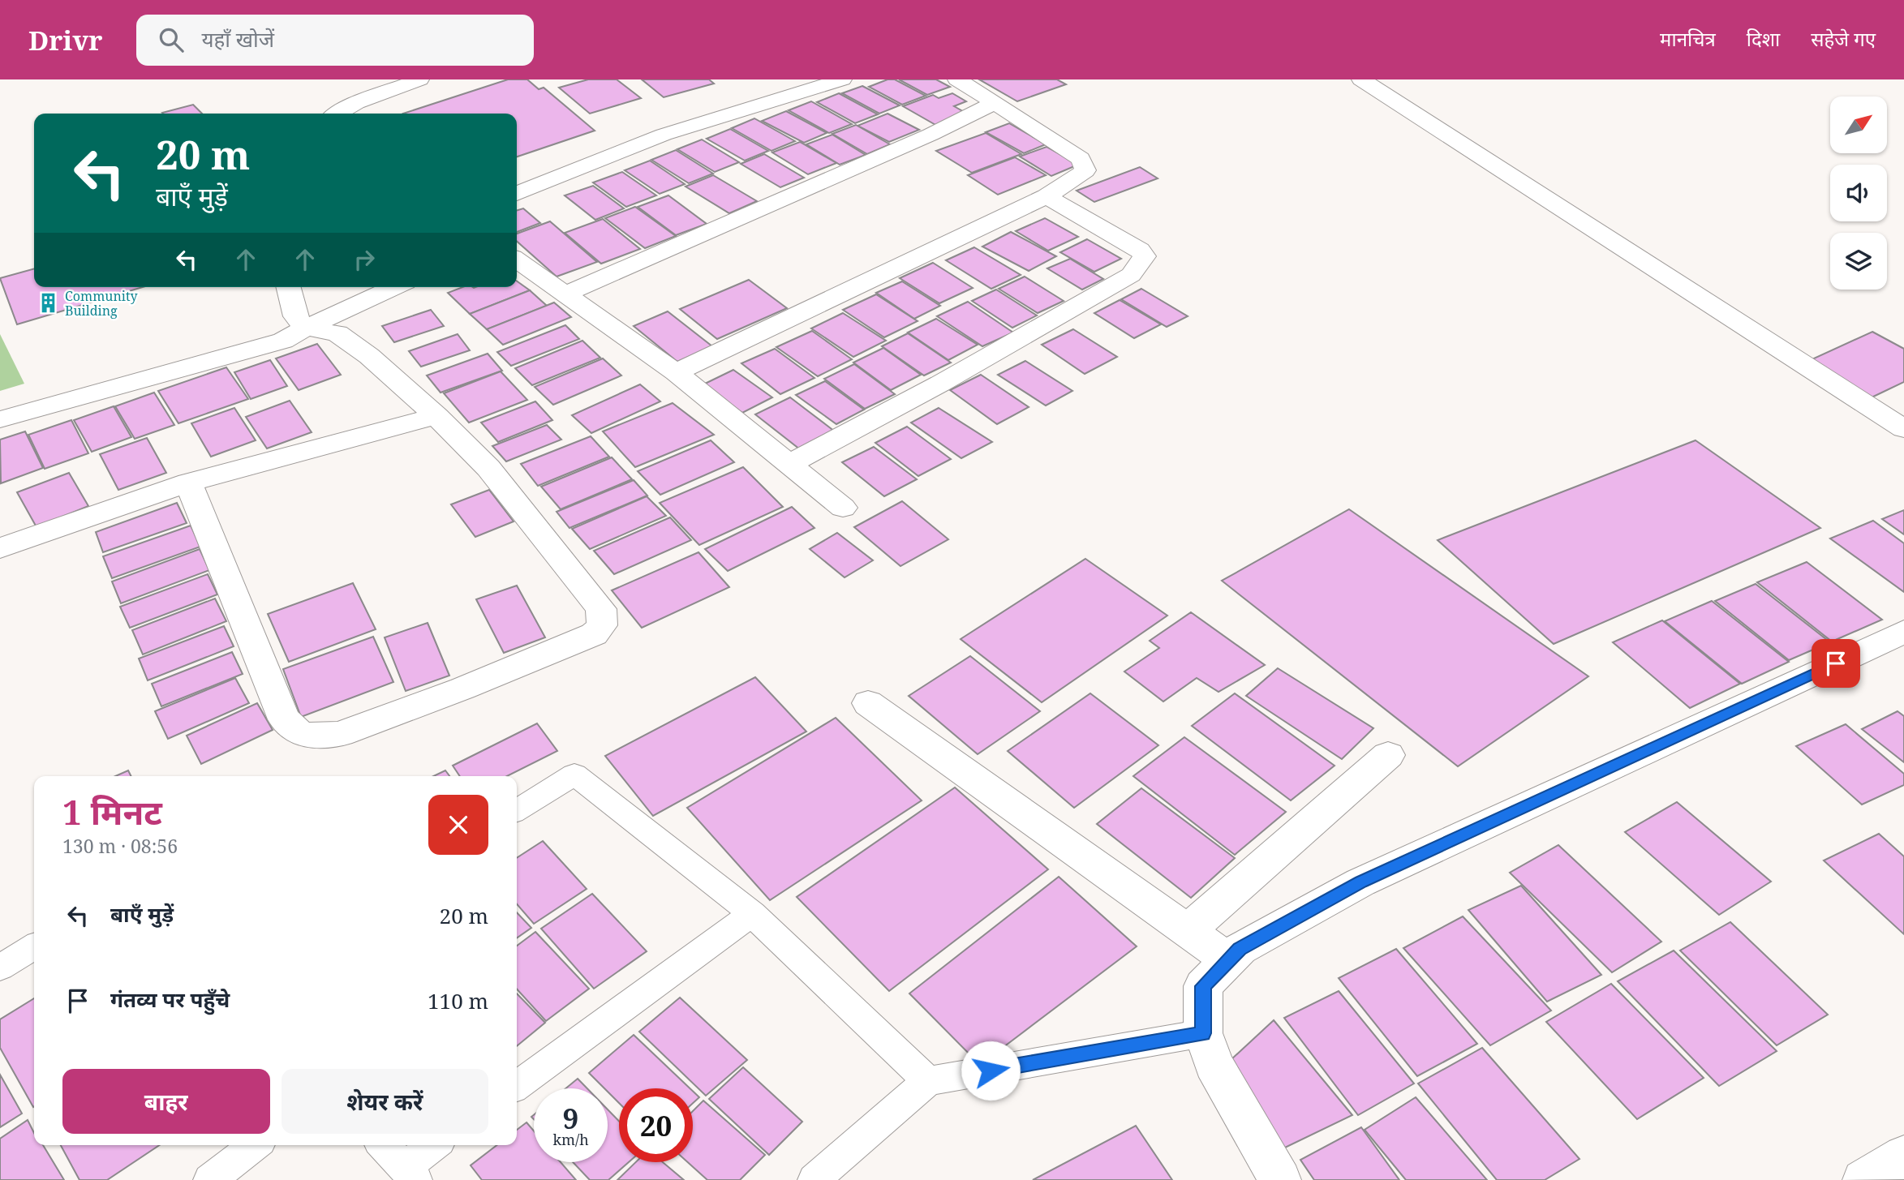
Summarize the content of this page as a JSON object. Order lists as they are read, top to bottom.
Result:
{
  "places": {
    "building": ["Community Building"]
  },
  "north": "top right",
  "page": {
    "header": "Drivr",
    "search": "यहाँ खोजें",
    "nav": ["मानचित्र", "दिशा", "सहेजे गए"],
    "turn": ["20 m", "बाएँ मुड़ें"],
    "heading": ["1 मिनट", "130 m · 08:56"],
    "list": [
      {
        "name": "बाएँ मुड़ें",
        "value": "20 m"
      },
      {
        "name": "गंतव्य पर पहुँचे",
        "value": "110 m"
      }
    ],
    "buttons": ["बाहर", "शेयर करें"],
    "speed": "9 km/h",
    "limit": "20"
  }
}
